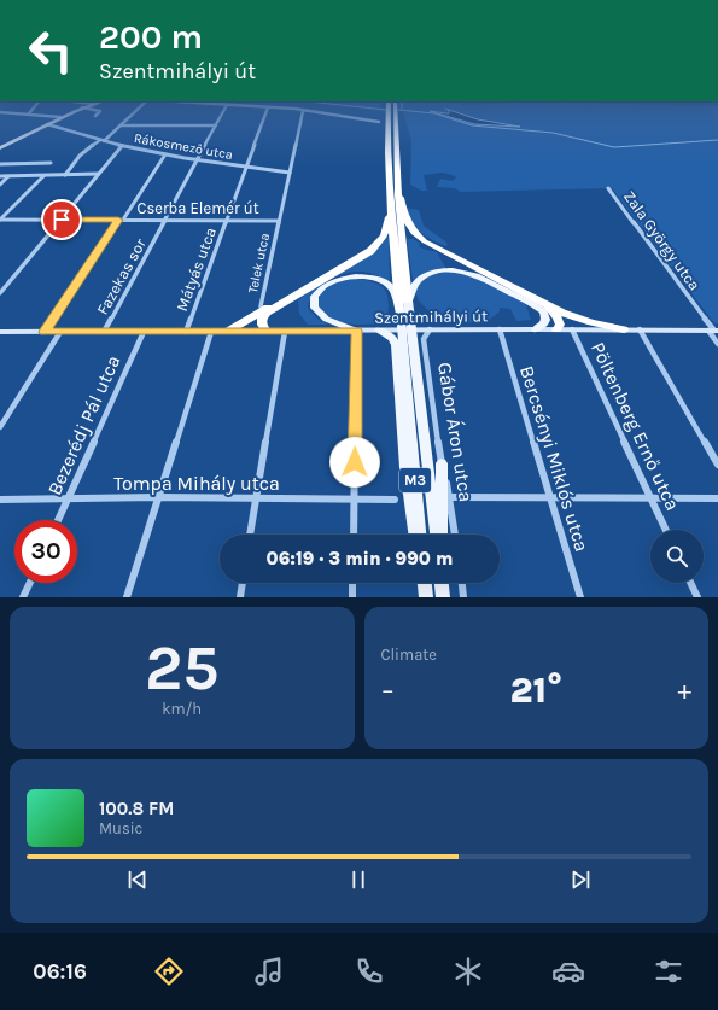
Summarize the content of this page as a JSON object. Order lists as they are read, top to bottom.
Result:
{
  "streets": {
    "highway": ["M3"],
    "main road": ["Szentmihályi út"],
    "street": [
      "Rákosmező utca",
      "Cserba Elemér út",
      "Zala György utca",
      "Telek utca",
      "Mátyás utca",
      "Fazekas sor",
      "Bezerédj Pál utca",
      "Pöltenberg Ernő utca",
      "Gábor Áron utca",
      "Bercsényi Miklós utca",
      "Tompa Mihály utca"
    ]
  },
  "crossings": [
    ["Rákosmező utca", "Telek utca"],
    ["Rákosmező utca", "Mátyás utca"],
    ["Rákosmező utca", "Fazekas sor"],
    ["Cserba Elemér út", "Telek utca"],
    ["Cserba Elemér út", "Mátyás utca"],
    ["Cserba Elemér út", "Fazekas sor"],
    ["Zala György utca", "Szentmihályi út"],
    ["Mátyás utca", "Szentmihályi út"],
    ["Fazekas sor", "Szentmihályi út"],
    ["Szentmihályi út", "Bezerédj Pál utca"],
    ["Szentmihályi út", "Pöltenberg Ernő utca"],
    ["Szentmihályi út", "Gábor Áron utca"],
    ["Szentmihályi út", "Bercsényi Miklós utca"],
    ["Bezerédj Pál utca", "Tompa Mihály utca"]
  ],
  "page": {
    "turn": ["200 m", "Szentmihályi út"],
    "limit": "30",
    "trip": "06:19 · 3 min · 990 m",
    "tile": [
      ["25", "km/h"],
      "Climate"
    ],
    "heat": ["−", "21°", "+"],
    "song": ["100.8 FM", "Music"],
    "tabs": "06:16"
  }
}
